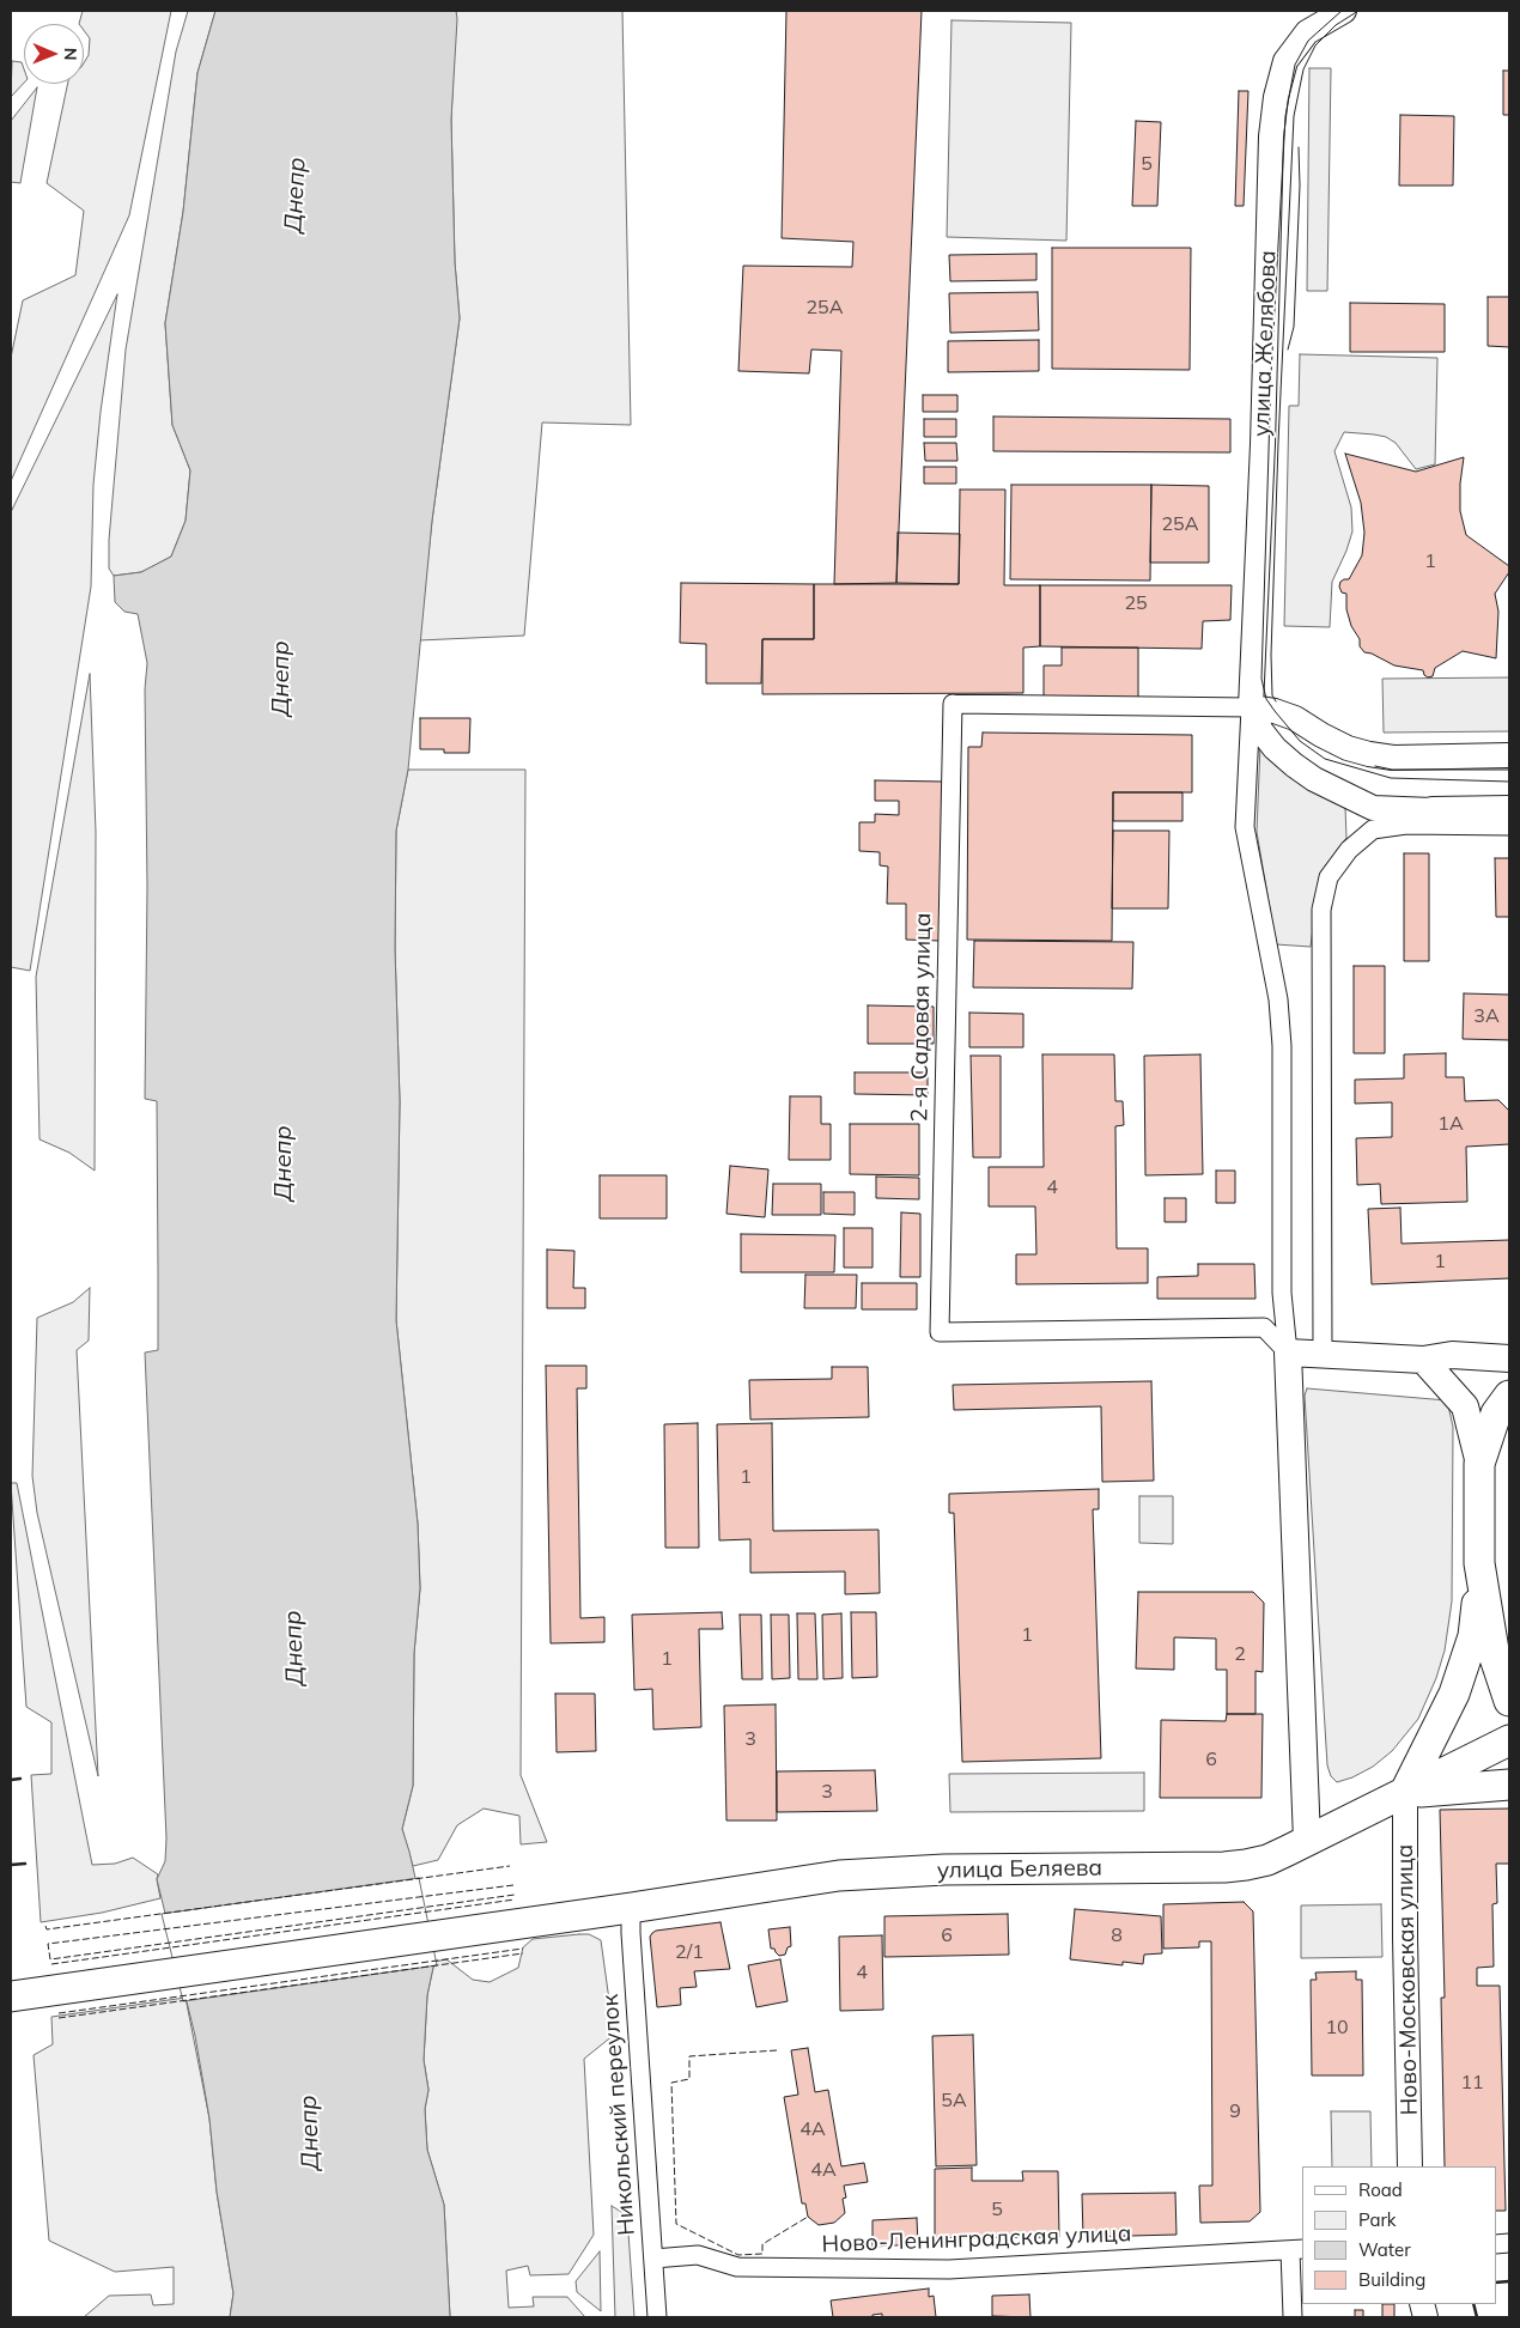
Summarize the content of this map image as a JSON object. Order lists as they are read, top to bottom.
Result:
{
  "streets": {
    "main road": ["улица Беляева"],
    "street": [
      "улица Желябова",
      "2-я Садовая улица",
      "Ново-Московская улица",
      "Никольский переулок",
      "Ново-Ленинградская улица"
    ]
  },
  "crossings": [
    ["улица Желябова", "2-я Садовая улица"],
    ["улица Беляева", "Ново-Московская улица"],
    ["улица Беляева", "Никольский переулок"],
    ["Никольский переулок", "Ново-Ленинградская улица"]
  ],
  "water": ["Днепр"],
  "house_numbers": [
    "5",
    "25А",
    "25А",
    "1",
    "25",
    "3А",
    "1А",
    "4",
    "1",
    "1",
    "1",
    "2",
    "1",
    "3",
    "6",
    "3",
    "6",
    "8",
    "2/1",
    "4",
    "10",
    "11",
    "5А",
    "9",
    "4А",
    "4А",
    "5"
  ],
  "legend": [
    "Road",
    "Park",
    "Water",
    "Building"
  ],
  "north": "right"
}
